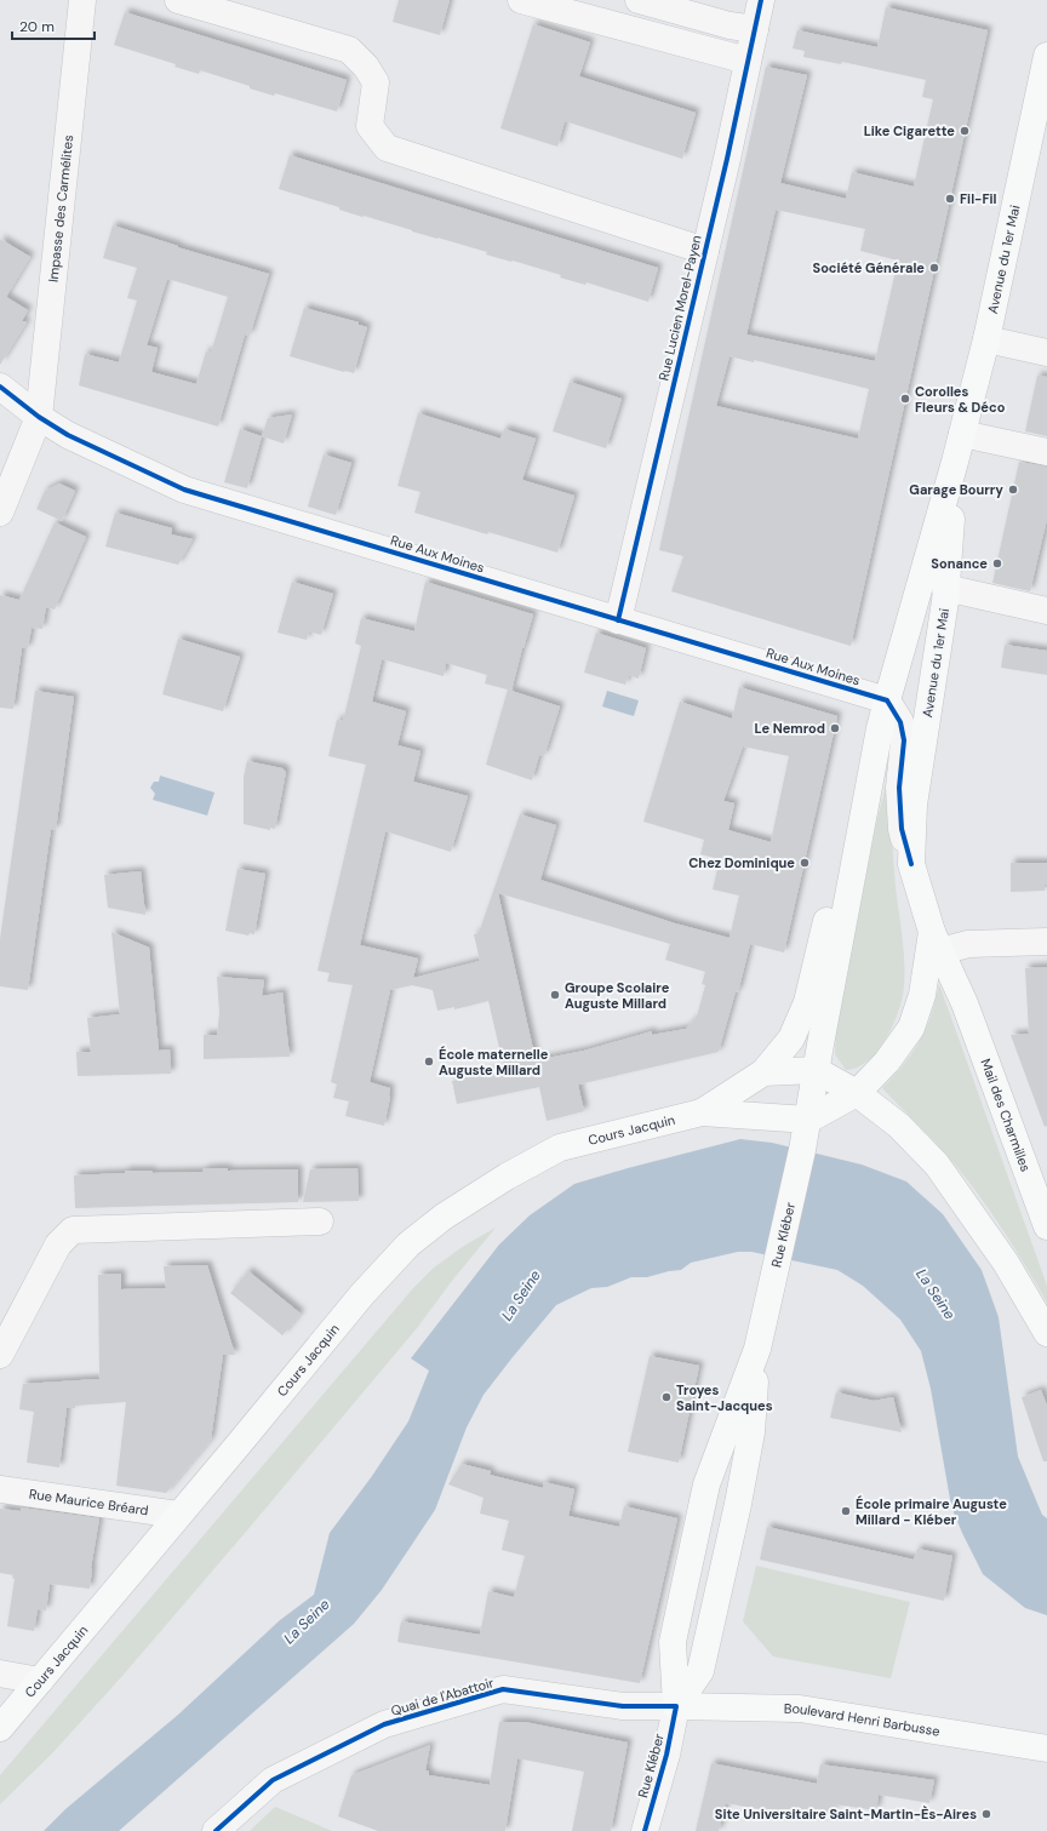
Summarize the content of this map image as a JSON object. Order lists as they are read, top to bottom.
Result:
{
  "streets": {
    "main road": [
      "Avenue du 1er Mai",
      "Mail des Charmilles",
      "Cours Jacquin",
      "Rue Kléber",
      "Boulevard Henri Barbusse"
    ],
    "street": [
      "Impasse des Carmélites",
      "Rue Lucien Morel-Payen",
      "Rue Aux Moines",
      "Rue Maurice Bréard",
      "Quai de l'Abattoir"
    ]
  },
  "crossings": [
    ["Impasse des Carmélites", "Rue Aux Moines"],
    ["Avenue du 1er Mai", "Rue Aux Moines"],
    ["Avenue du 1er Mai", "Mail des Charmilles"],
    ["Avenue du 1er Mai", "Cours Jacquin"],
    ["Avenue du 1er Mai", "Rue Kléber"],
    ["Rue Lucien Morel-Payen", "Rue Aux Moines"],
    ["Cours Jacquin", "Rue Kléber"],
    ["Cours Jacquin", "Rue Maurice Bréard"],
    ["Rue Kléber", "Quai de l'Abattoir"],
    ["Rue Kléber", "Boulevard Henri Barbusse"],
    ["Quai de l'Abattoir", "Boulevard Henri Barbusse"]
  ],
  "water": ["La Seine"],
  "places": [
    "Like Cigarette",
    "Fil-Fil",
    "Société Générale",
    "Corolles Fleurs & Déco",
    "Garage Bourry",
    "Sonance",
    "Le Nemrod",
    "Chez Dominique",
    "Groupe Scolaire Auguste Millard",
    "École maternelle Auguste Millard",
    "Troyes Saint-Jacques",
    "École primaire Auguste Millard - Kléber",
    "Site Universitaire Saint-Martin-Ès-Aires"
  ],
  "scale_bar": "20 m"
}
